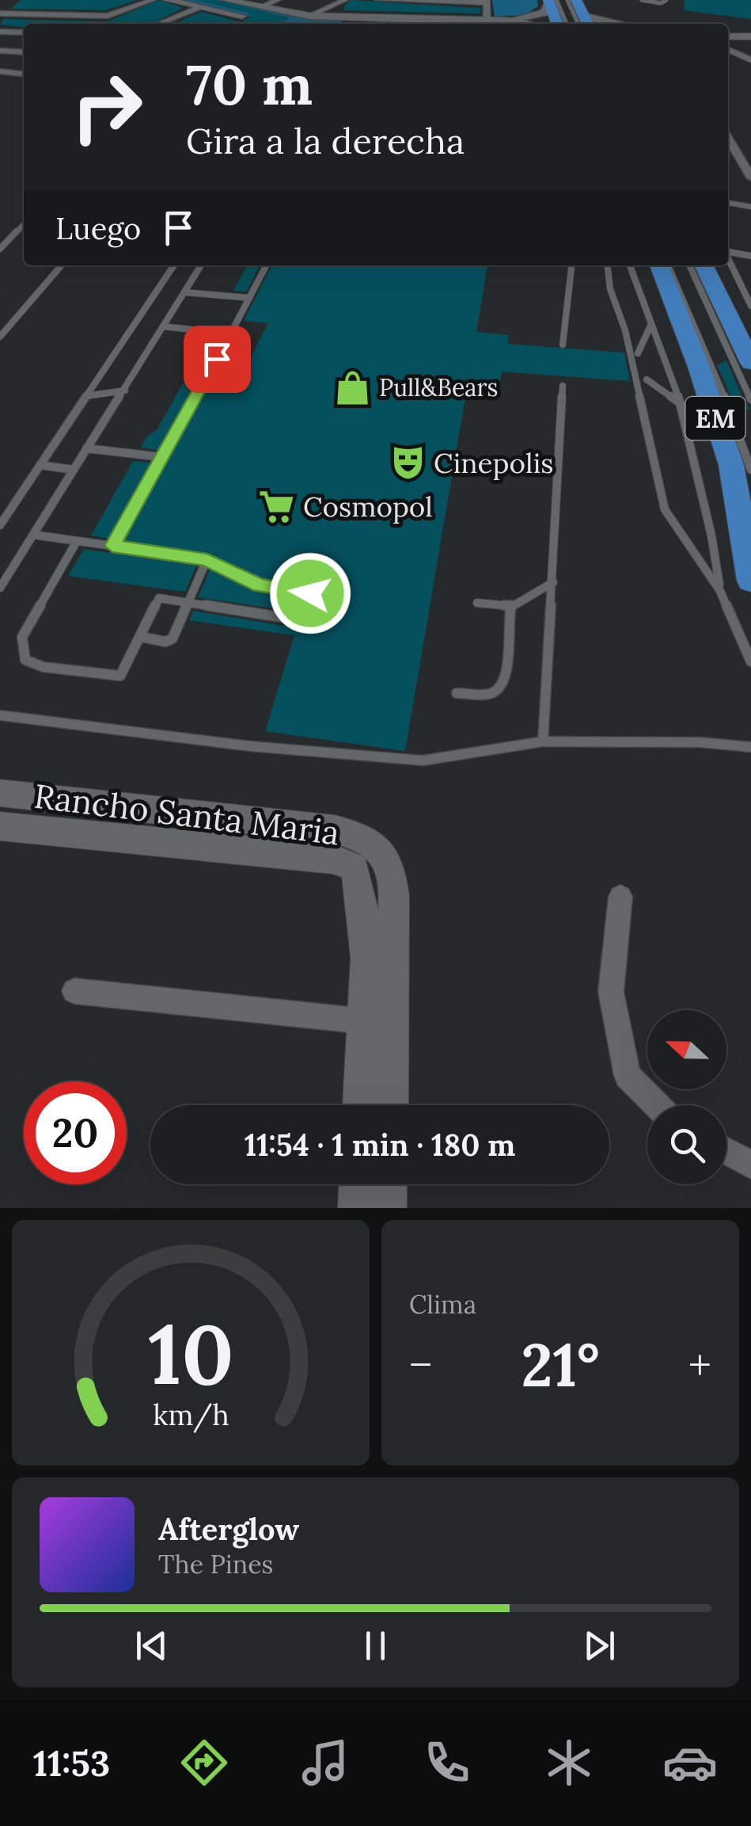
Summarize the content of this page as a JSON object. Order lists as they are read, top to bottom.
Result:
{
  "streets": {
    "main road": ["EM"],
    "street": ["Rancho Santa Maria"]
  },
  "places": {
    "shop": ["Pull&Bears"],
    "theatre": ["Cinepolis"],
    "supermarket": ["Cosmopol"]
  },
  "north": "left",
  "page": {
    "turn": ["70 m", "Gira a la derecha"],
    "then": "Luego",
    "limit": "20",
    "trip": "11:54 · 1 min · 180 m",
    "tile": "Clima",
    "heat": ["−", "21°", "+"],
    "song": ["Afterglow", "The Pines"],
    "tabs": "11:53",
    "gauge": ["10", "km/h"]
  }
}
